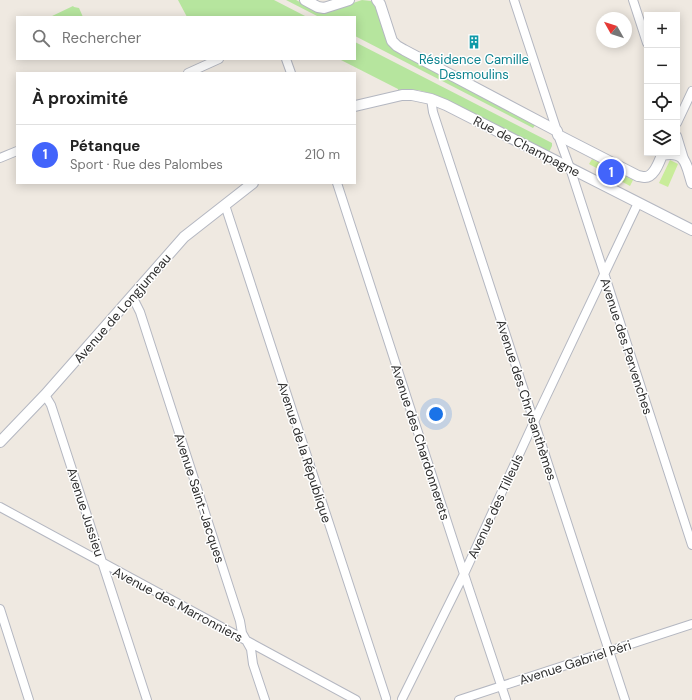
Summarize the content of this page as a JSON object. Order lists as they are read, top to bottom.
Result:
{
  "streets": {
    "street": [
      "Rue de Champagne",
      "Avenue de Longjumeau",
      "Avenue des Pervenches",
      "Avenue des Chrysanthèmes",
      "Avenue des Chardonnerets",
      "Avenue de la République",
      "Avenue Saint-Jacques",
      "Avenue des Tilleuls",
      "Avenue Jussieu",
      "Avenue des Marronniers",
      "Avenue Gabriel Péri"
    ]
  },
  "crossings": [
    ["Rue de Champagne", "Avenue des Pervenches"],
    ["Rue de Champagne", "Avenue des Chrysanthèmes"],
    ["Rue de Champagne", "Avenue des Tilleuls"],
    ["Avenue de Longjumeau", "Avenue de la République"],
    ["Avenue de Longjumeau", "Avenue Saint-Jacques"],
    ["Avenue de Longjumeau", "Avenue Jussieu"],
    ["Avenue des Pervenches", "Avenue des Tilleuls"],
    ["Avenue des Chrysanthèmes", "Avenue des Tilleuls"],
    ["Avenue des Chrysanthèmes", "Avenue Gabriel Péri"],
    ["Avenue des Chardonnerets", "Avenue des Tilleuls"],
    ["Avenue des Chardonnerets", "Avenue Gabriel Péri"],
    ["Avenue Saint-Jacques", "Avenue des Marronniers"],
    ["Avenue Jussieu", "Avenue des Marronniers"]
  ],
  "places": {
    "building": ["Résidence Camille Desmoulins"]
  },
  "north": "top left",
  "page": {
    "map_buttons": ["+", "−"],
    "search": "Rechercher",
    "heading": "À proximité",
    "list": [
      {
        "mark": "1",
        "name": "Pétanque",
        "note": "Sport · Rue des Palombes",
        "value": "210 m"
      }
    ],
    "pins": "1"
  }
}
